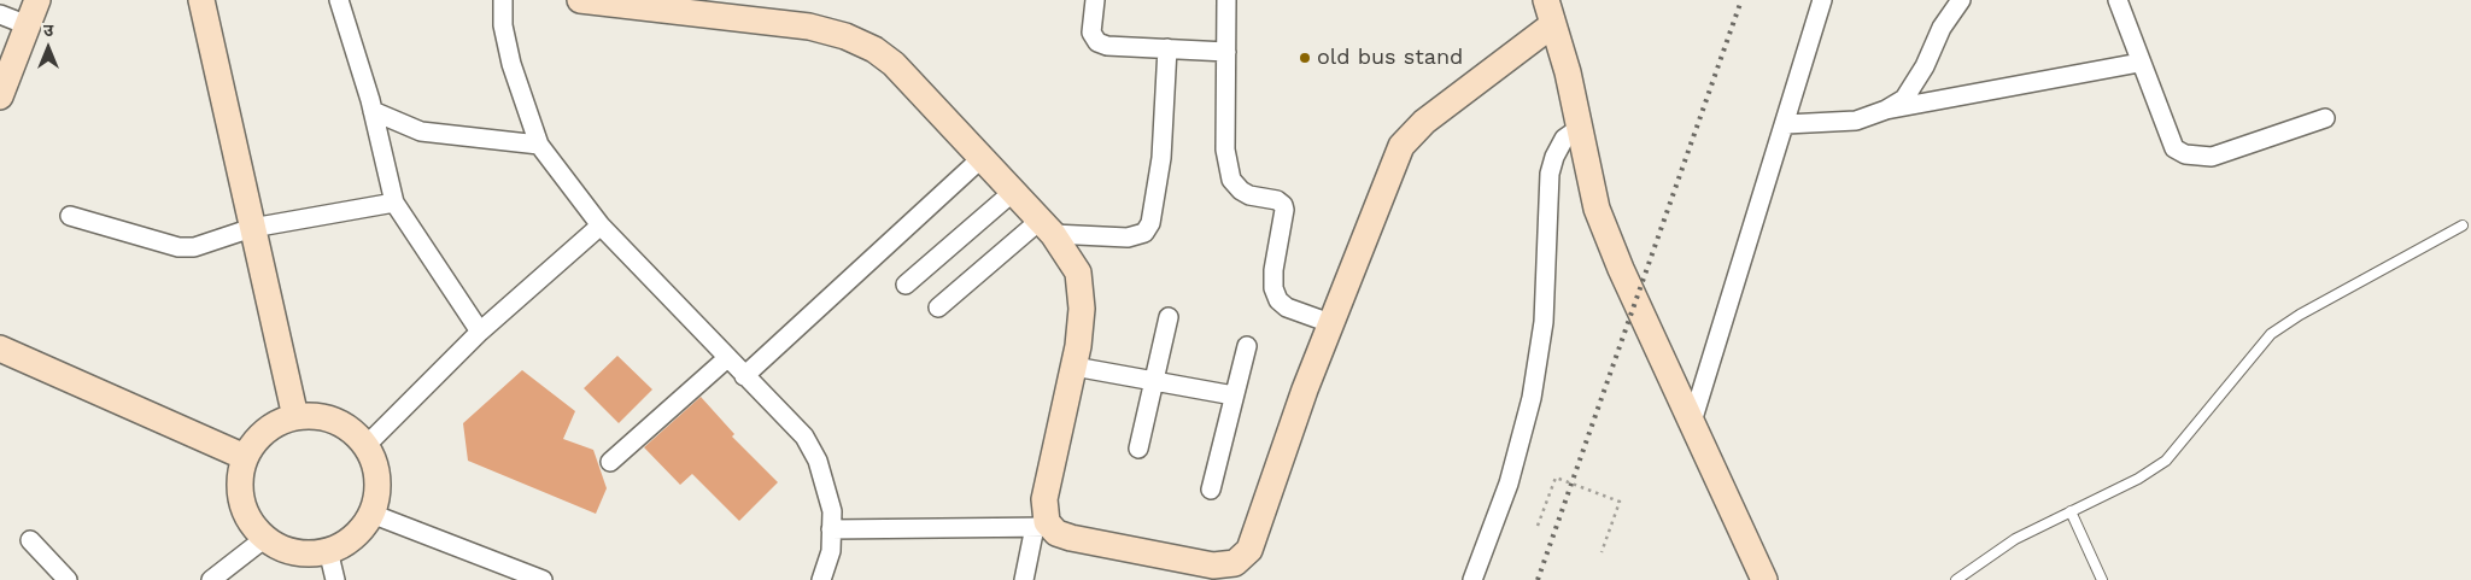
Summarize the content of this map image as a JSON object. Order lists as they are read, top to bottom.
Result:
{
  "places": ["old bus stand"],
  "north": "top"
}
